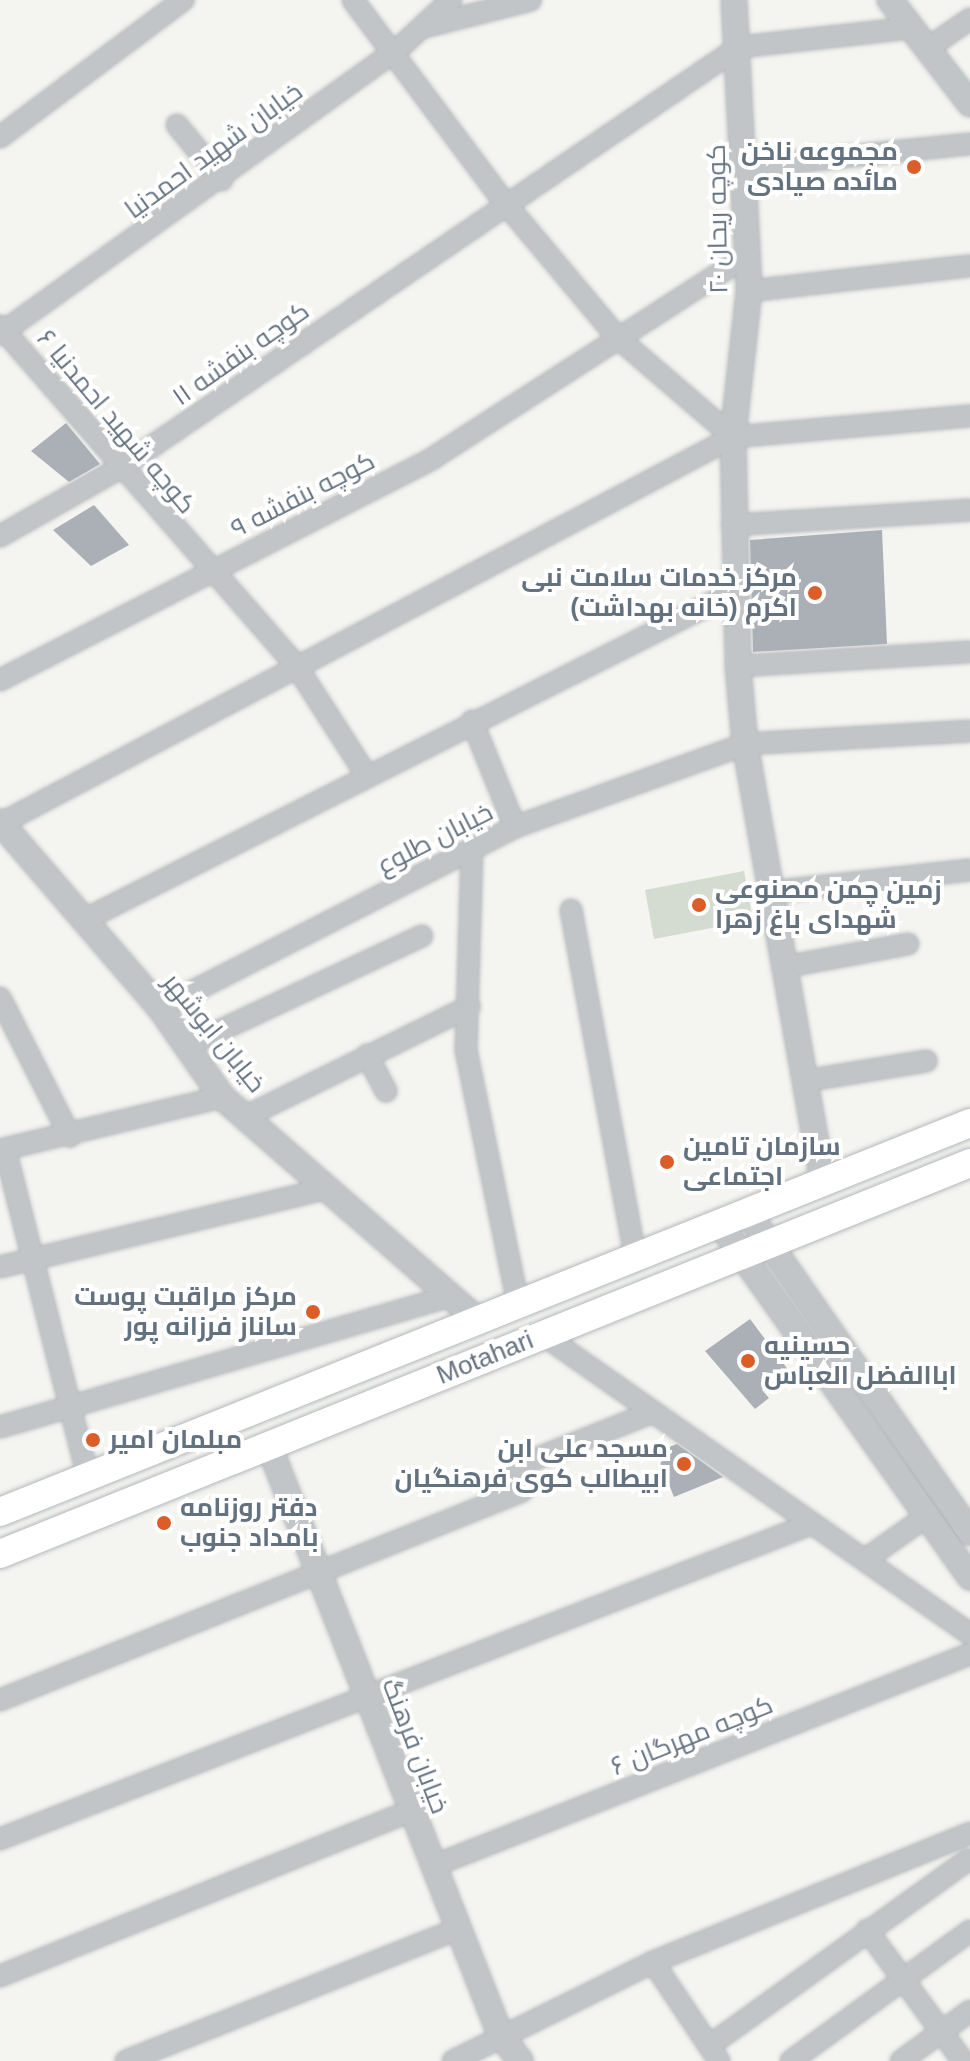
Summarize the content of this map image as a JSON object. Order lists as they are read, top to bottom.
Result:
{
  "streets": {
    "main road": ["Motahari"],
    "street": [
      "خیابان شهید احمدنیا",
      "کوچه ریحان ۲۰",
      "کوچه بنفشه ۱۱",
      "کوچه شهید احمدنیا ۶",
      "کوچه بنفشه ۹",
      "خیابان طلوع",
      "خیابان ابوشهر",
      "کوچه مهرگان ۶",
      "خیابان فرهنگ"
    ]
  },
  "crossings": [
    ["خیابان شهید احمدنیا", "کوچه شهید احمدنیا ۶"],
    ["کوچه ریحان ۲۰", "کوچه بنفشه ۱۱"],
    ["کوچه ریحان ۲۰", "کوچه بنفشه ۹"],
    ["کوچه ریحان ۲۰", "خیابان طلوع"],
    ["کوچه ریحان ۲۰", "Motahari"],
    ["کوچه بنفشه ۱۱", "کوچه شهید احمدنیا ۶"],
    ["کوچه شهید احمدنیا ۶", "کوچه بنفشه ۹"],
    ["خیابان طلوع", "خیابان ابوشهر"],
    ["خیابان ابوشهر", "Motahari"],
    ["Motahari", "خیابان فرهنگ"],
    ["کوچه مهرگان ۶", "خیابان فرهنگ"]
  ],
  "places": [
    "مجموعه ناخن مائده صیادی",
    "مرکز خدمات سلامت نبی اکرم (خانه بهداشت)",
    "زمین چمن مصنوعی شهدای باغ زهرا",
    "سازمان تامین اجتماعی",
    "مرکز مراقبت پوست ساناز فرزانه پور",
    "حسینیه اباالفضل العباس",
    "مبلمان امیر",
    "مسجد علی ابن ابیطالب کوی فرهنگیان",
    "دفتر روزنامه بامداد جنوب"
  ]
}
